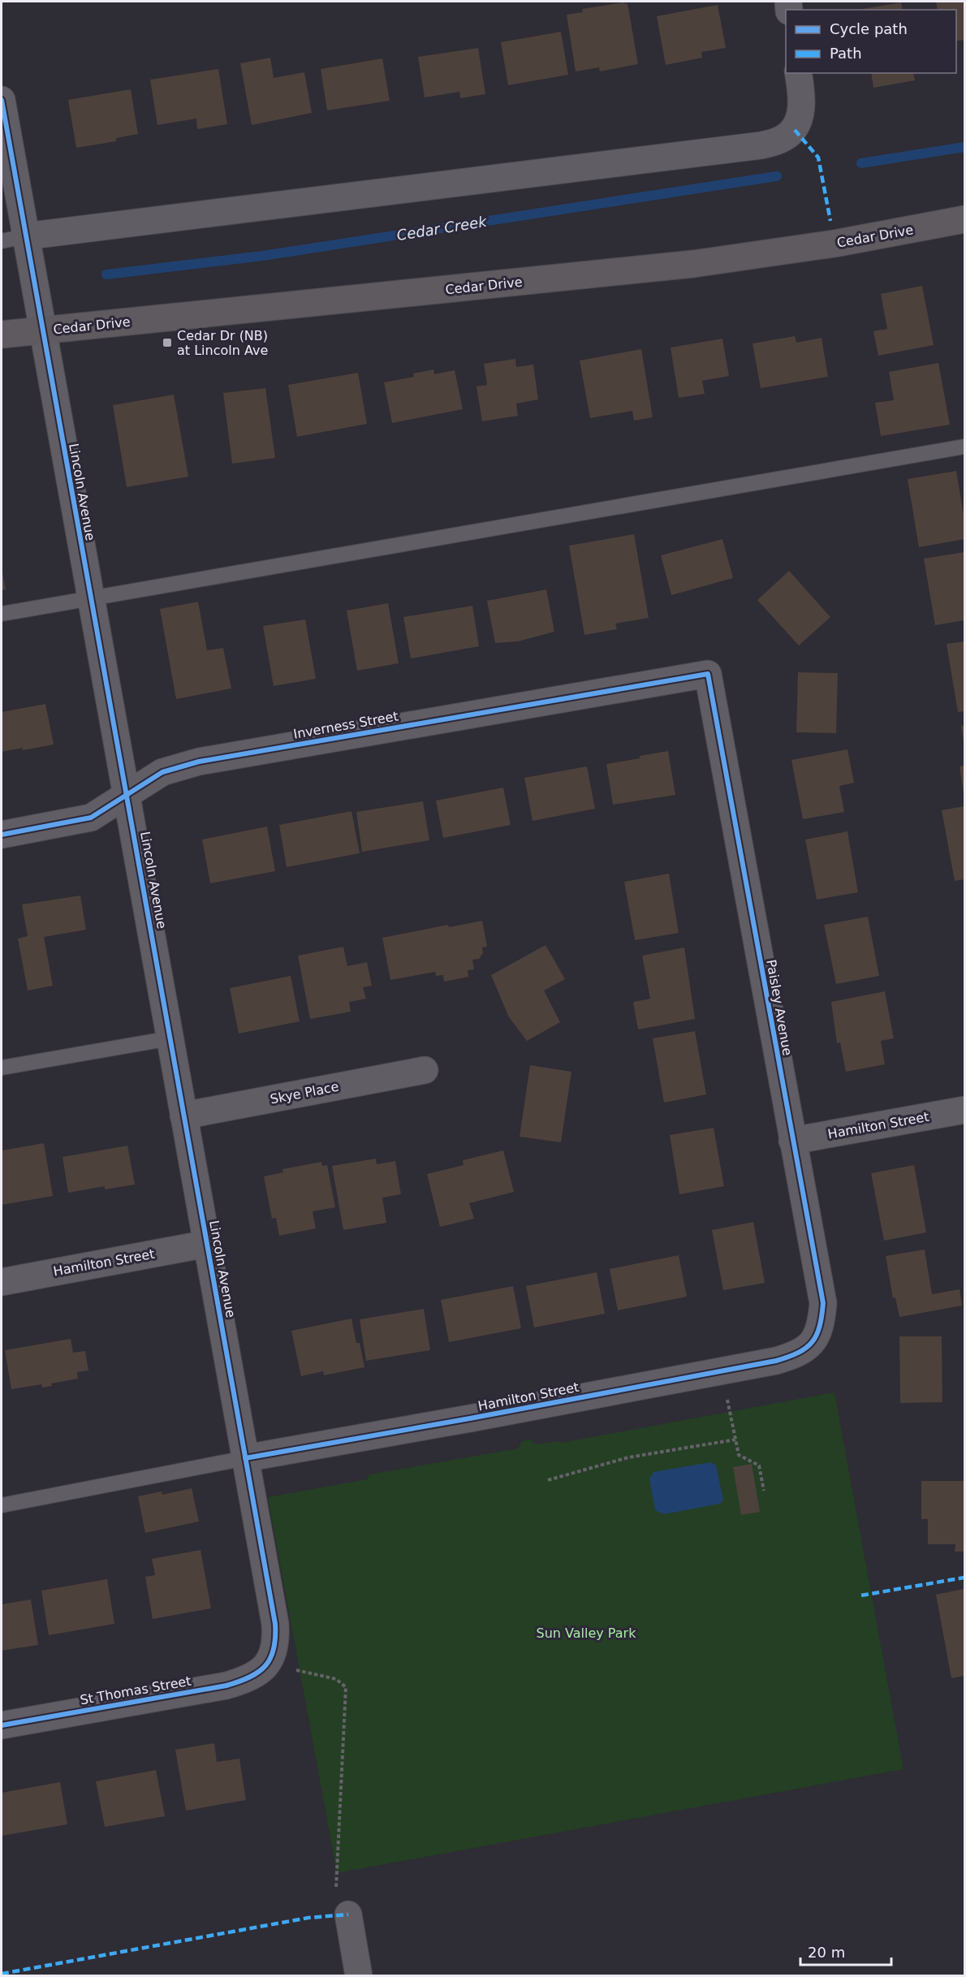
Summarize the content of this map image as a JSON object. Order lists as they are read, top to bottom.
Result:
{
  "streets": {
    "street": [
      "Cedar Drive",
      "Lincoln Avenue",
      "Inverness Street",
      "Paisley Avenue",
      "Skye Place",
      "Hamilton Street",
      "St Thomas Street"
    ]
  },
  "crossings": [
    ["Cedar Drive", "Lincoln Avenue"],
    ["Lincoln Avenue", "Inverness Street"],
    ["Lincoln Avenue", "Skye Place"],
    ["Lincoln Avenue", "Hamilton Street"],
    ["Lincoln Avenue", "St Thomas Street"],
    ["Inverness Street", "Paisley Avenue"],
    ["Paisley Avenue", "Hamilton Street"]
  ],
  "water": ["Cedar Creek"],
  "parks": ["Sun Valley Park"],
  "places": {
    "transit": ["Cedar Dr (NB) at Lincoln Ave"]
  },
  "legend": ["Cycle path", "Path"],
  "scale_bar": "20 m"
}
